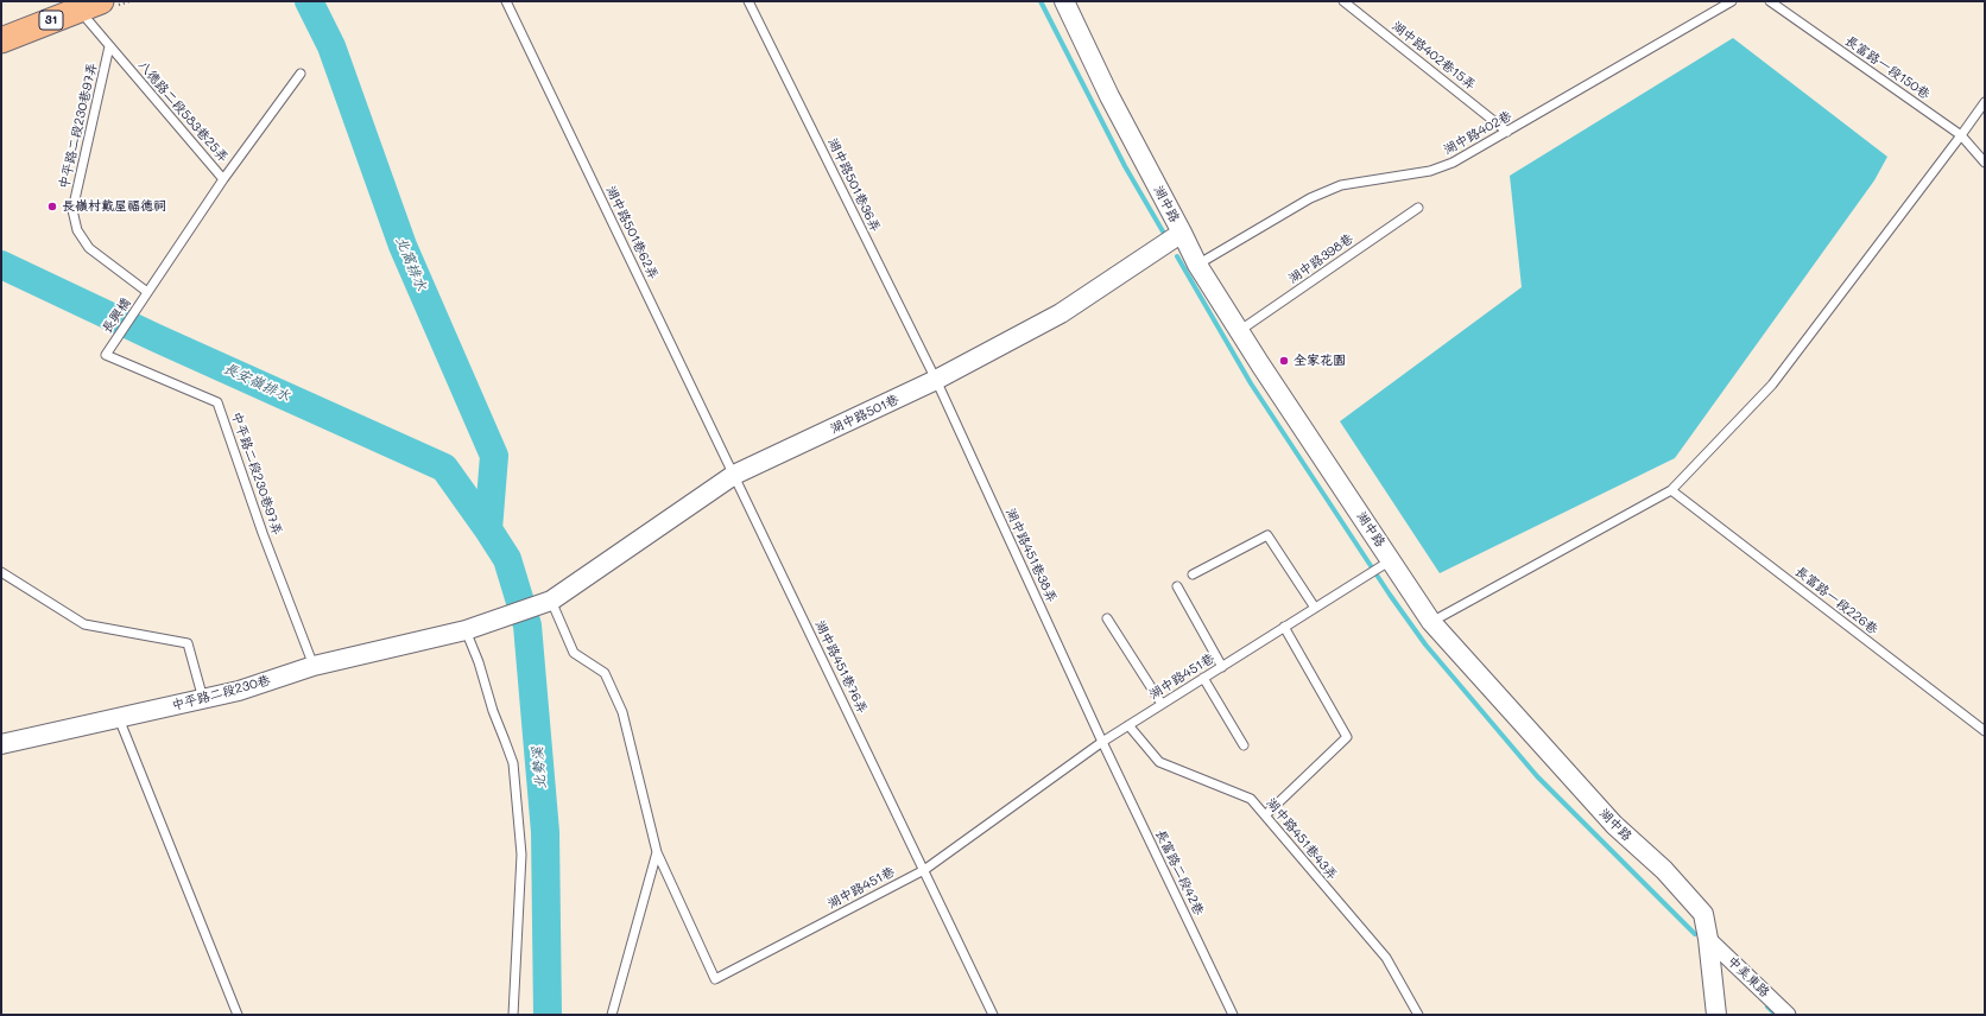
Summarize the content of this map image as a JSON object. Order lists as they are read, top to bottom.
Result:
{
  "streets": {
    "main road": ["31"],
    "street": [
      "湖中路",
      "湖中路501巷",
      "中平路二段230巷",
      "中美東路"
    ],
    "lane": [
      "湖中路402巷15弄",
      "長富路一段150巷",
      "八德路二段583巷25弄",
      "中平路二段230巷97弄",
      "湖中路402巷",
      "湖中路501巷36弄",
      "湖中路501巷62弄",
      "湖中路398巷",
      "長興橋",
      "湖中路451巷38弄",
      "長富路一段226巷",
      "湖中路451巷76弄",
      "湖中路451巷",
      "湖中路451巷43弄",
      "長富路二段42巷"
    ]
  },
  "crossings": [
    ["31", "八德路二段583巷25弄"],
    ["湖中路402巷15弄", "湖中路402巷"],
    ["八德路二段583巷25弄", "中平路二段230巷97弄"],
    ["八德路二段583巷25弄", "長興橋"],
    ["中平路二段230巷97弄", "長興橋"],
    ["中平路二段230巷97弄", "中平路二段230巷"],
    ["湖中路402巷", "湖中路"],
    ["湖中路501巷36弄", "湖中路501巷"],
    ["湖中路501巷36弄", "湖中路451巷38弄"],
    ["湖中路", "湖中路398巷"],
    ["湖中路", "湖中路501巷"],
    ["湖中路", "湖中路451巷"],
    ["湖中路", "中美東路"],
    ["湖中路501巷62弄", "湖中路501巷"],
    ["湖中路501巷62弄", "湖中路451巷76弄"],
    ["湖中路501巷", "湖中路451巷38弄"],
    ["湖中路501巷", "湖中路451巷76弄"],
    ["湖中路501巷", "湖中路451巷"],
    ["湖中路501巷", "中平路二段230巷"],
    ["湖中路451巷38弄", "湖中路451巷"],
    ["湖中路451巷38弄", "長富路二段42巷"],
    ["湖中路451巷76弄", "湖中路451巷"],
    ["湖中路451巷", "湖中路451巷43弄"],
    ["湖中路451巷", "長富路二段42巷"]
  ],
  "water": ["北窩排水", "長安嶺排水", "北勢溪"],
  "places": ["長嶺村戴屋福德祠", "全家花園"]
}
